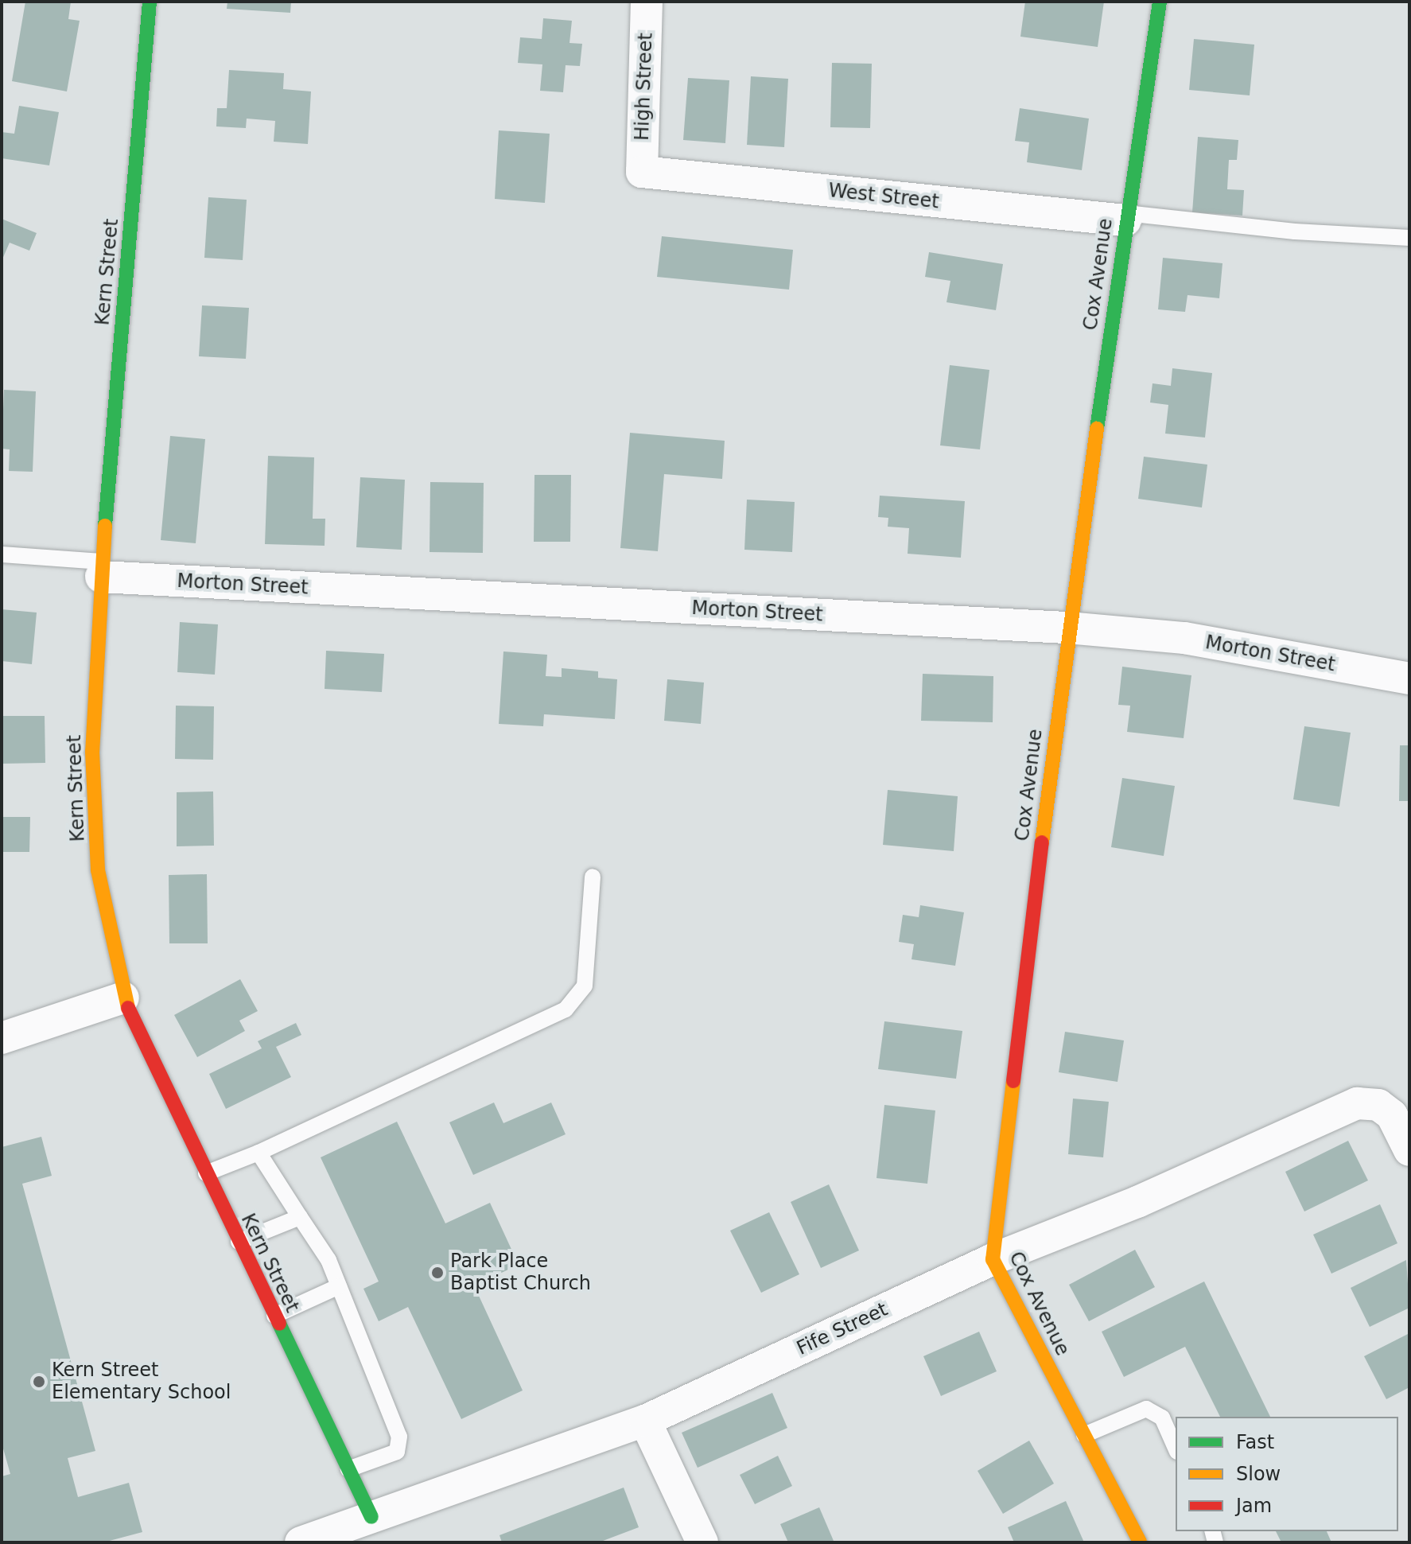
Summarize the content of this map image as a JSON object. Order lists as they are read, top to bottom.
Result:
{
  "streets": {
    "street": [
      "High Street",
      "West Street",
      "Kern Street",
      "Cox Avenue",
      "Morton Street",
      "Fife Street"
    ]
  },
  "crossings": [
    ["High Street", "West Street"],
    ["West Street", "Cox Avenue"],
    ["Kern Street", "Morton Street"],
    ["Kern Street", "Fife Street"],
    ["Cox Avenue", "Morton Street"],
    ["Cox Avenue", "Fife Street"]
  ],
  "places": ["Park Place Baptist Church", "Kern Street Elementary School"],
  "legend": ["Fast", "Slow", "Jam"]
}
